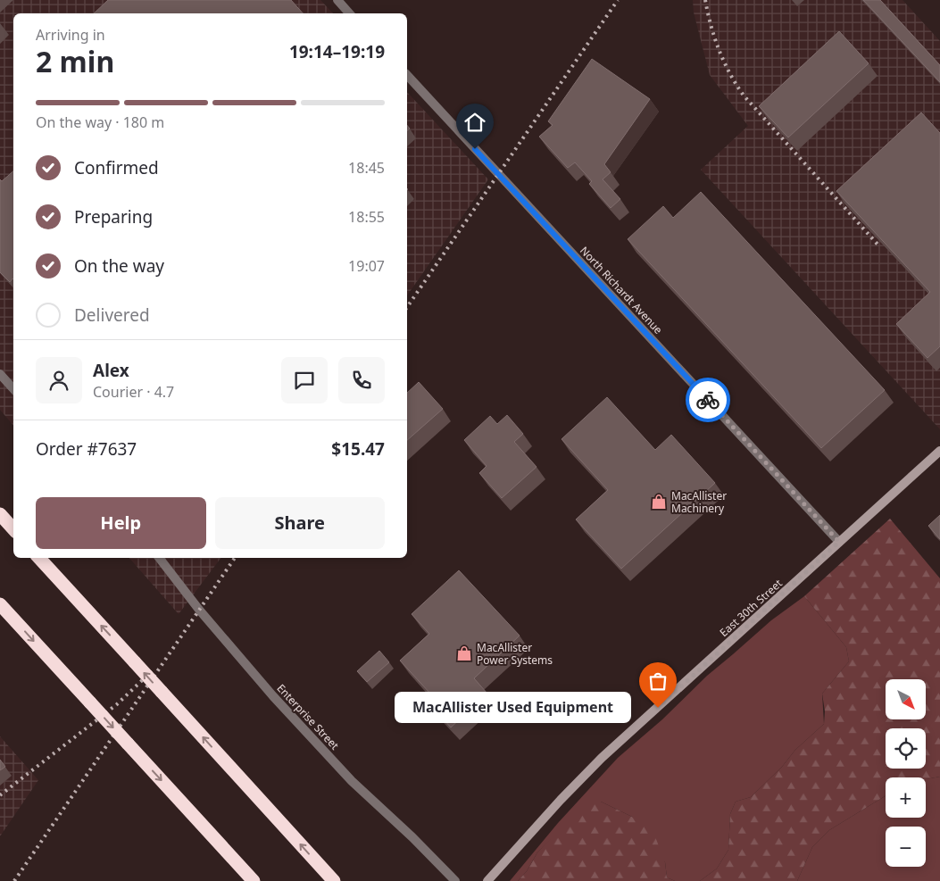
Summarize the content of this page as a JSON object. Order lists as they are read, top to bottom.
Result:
{
  "streets": {
    "main road": ["East 30th Street"],
    "street": ["North Richardt Avenue", "Enterprise Street"]
  },
  "crossings": [
    ["North Richardt Avenue", "East 30th Street"]
  ],
  "places": {
    "shop": ["MacAllister Machinery", "MacAllister Power Systems"],
    "other": ["MacAllister Used Equipment"]
  },
  "north": "bottom right",
  "page": {
    "heading": ["2 min", "Arriving in", "19:14–19:19"],
    "panel": [
      "Alex",
      "Courier · 4.7",
      "Order #7637",
      "$15.47"
    ],
    "bar": "On the way · 180 m",
    "list": [
      ["Confirmed", "18:45"],
      ["Preparing", "18:55"],
      ["On the way", "19:07"],
      "Delivered"
    ],
    "buttons": ["Help", "Share"],
    "map_buttons": ["+", "−"],
    "bubble": "MacAllister Used Equipment"
  }
}
